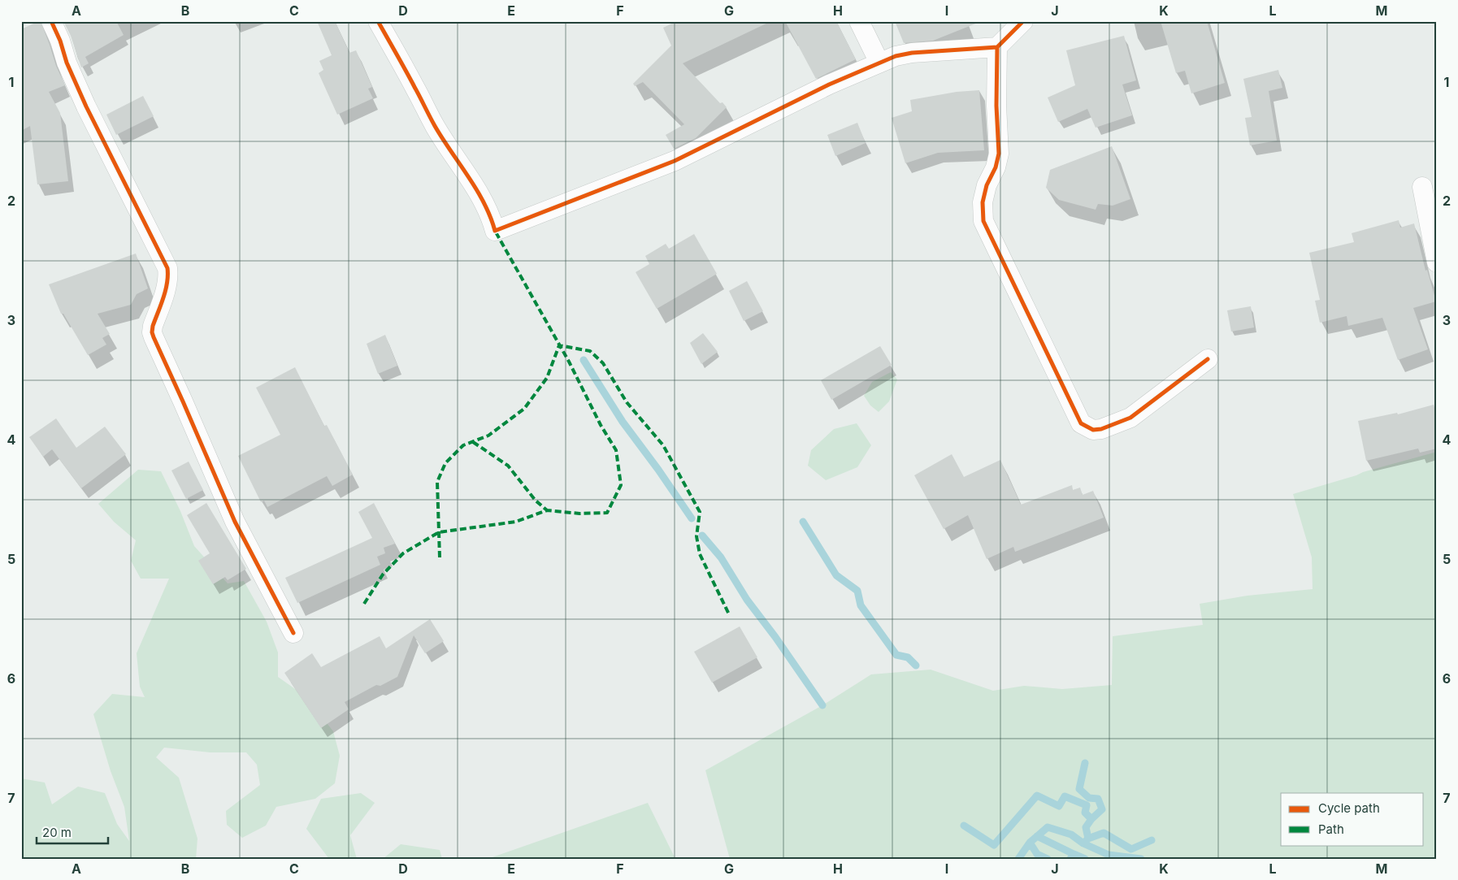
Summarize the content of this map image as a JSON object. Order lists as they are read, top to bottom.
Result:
{
  "legend": ["Cycle path", "Path"],
  "scale_bar": "20 m",
  "grid": {
    "columns": [
      "A",
      "B",
      "C",
      "D",
      "E",
      "F",
      "G",
      "H",
      "I",
      "J",
      "K",
      "L",
      "M"
    ],
    "rows": [
      "1",
      "2",
      "3",
      "4",
      "5",
      "6",
      "7"
    ]
  }
}
